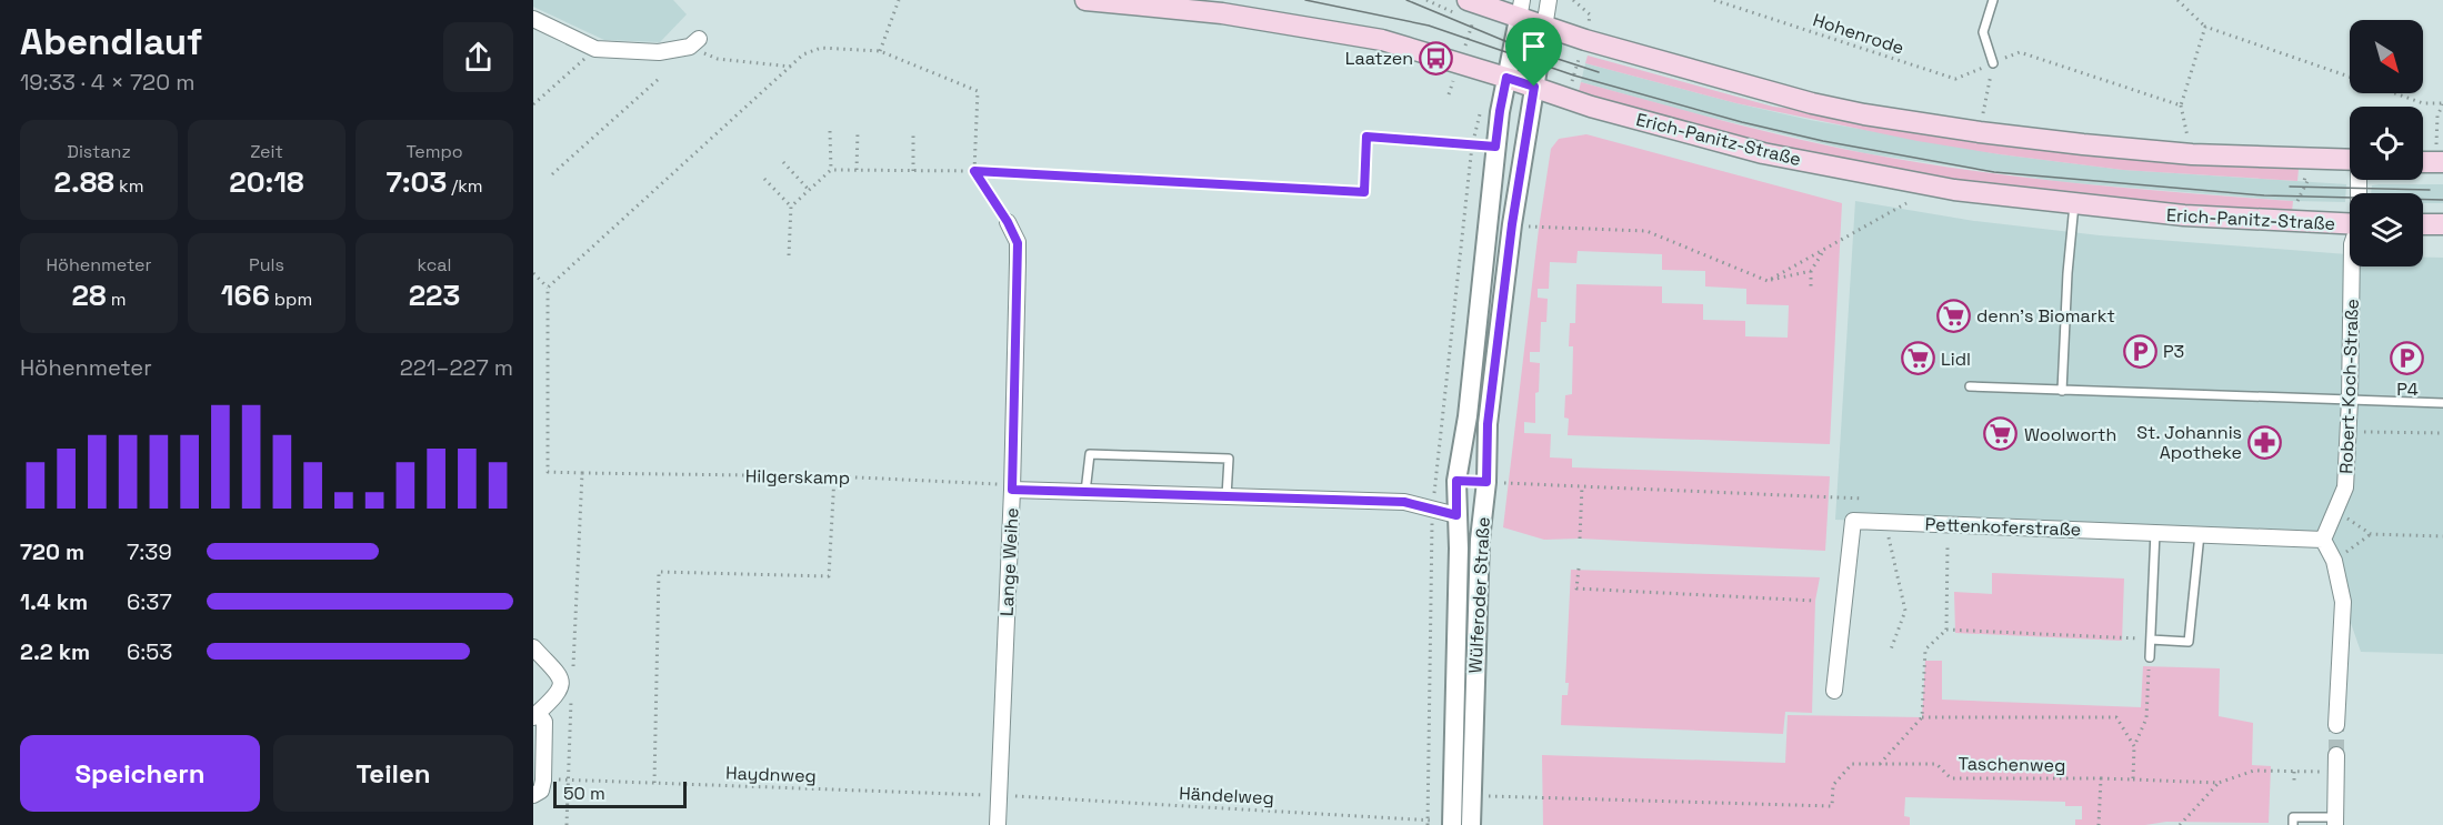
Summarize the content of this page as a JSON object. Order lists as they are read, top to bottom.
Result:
{
  "streets": {
    "main road": ["Erich-Panitz-Straße"],
    "street": [
      "Robert-Koch-Straße",
      "Pettenkoferstraße",
      "Lange Weihe",
      "Wülferoder Straße"
    ],
    "path": [
      "Hohenrode",
      "Hilgerskamp",
      "Taschenweg",
      "Haydnweg",
      "Händelweg"
    ]
  },
  "crossings": [
    ["Erich-Panitz-Straße", "Wülferoder Straße"],
    ["Robert-Koch-Straße", "Pettenkoferstraße"],
    ["Hilgerskamp", "Lange Weihe"],
    ["Lange Weihe", "Haydnweg"],
    ["Lange Weihe", "Händelweg"],
    ["Wülferoder Straße", "Taschenweg"],
    ["Wülferoder Straße", "Händelweg"],
    ["Haydnweg", "Händelweg"]
  ],
  "places": {
    "bus stop": ["Laatzen"],
    "supermarket": ["denn's Biomarkt", "Lidl", "Woolworth"],
    "parking": ["P3", "P4"],
    "pharmacy": ["St. Johannis Apotheke"]
  },
  "scale_bar": "50 m",
  "north": "bottom right",
  "page": {
    "heading": ["Abendlauf", "19:33 · 4 × 720 m"],
    "stats": [
      ["Distanz", "2.88 km"],
      ["Zeit", "20:18"],
      ["Tempo", "7:03 /km"],
      ["Höhenmeter", "28 m"],
      ["Puls", "166 bpm"],
      ["kcal", "223"]
    ],
    "chart": ["Höhenmeter", "221–227 m"],
    "list": [
      {
        "name": "720 m",
        "note": "7:39"
      },
      {
        "name": "1.4 km",
        "note": "6:37"
      },
      {
        "name": "2.2 km",
        "note": "6:53"
      }
    ],
    "buttons": ["Speichern", "Teilen"],
    "scale": "50 m"
  }
}
